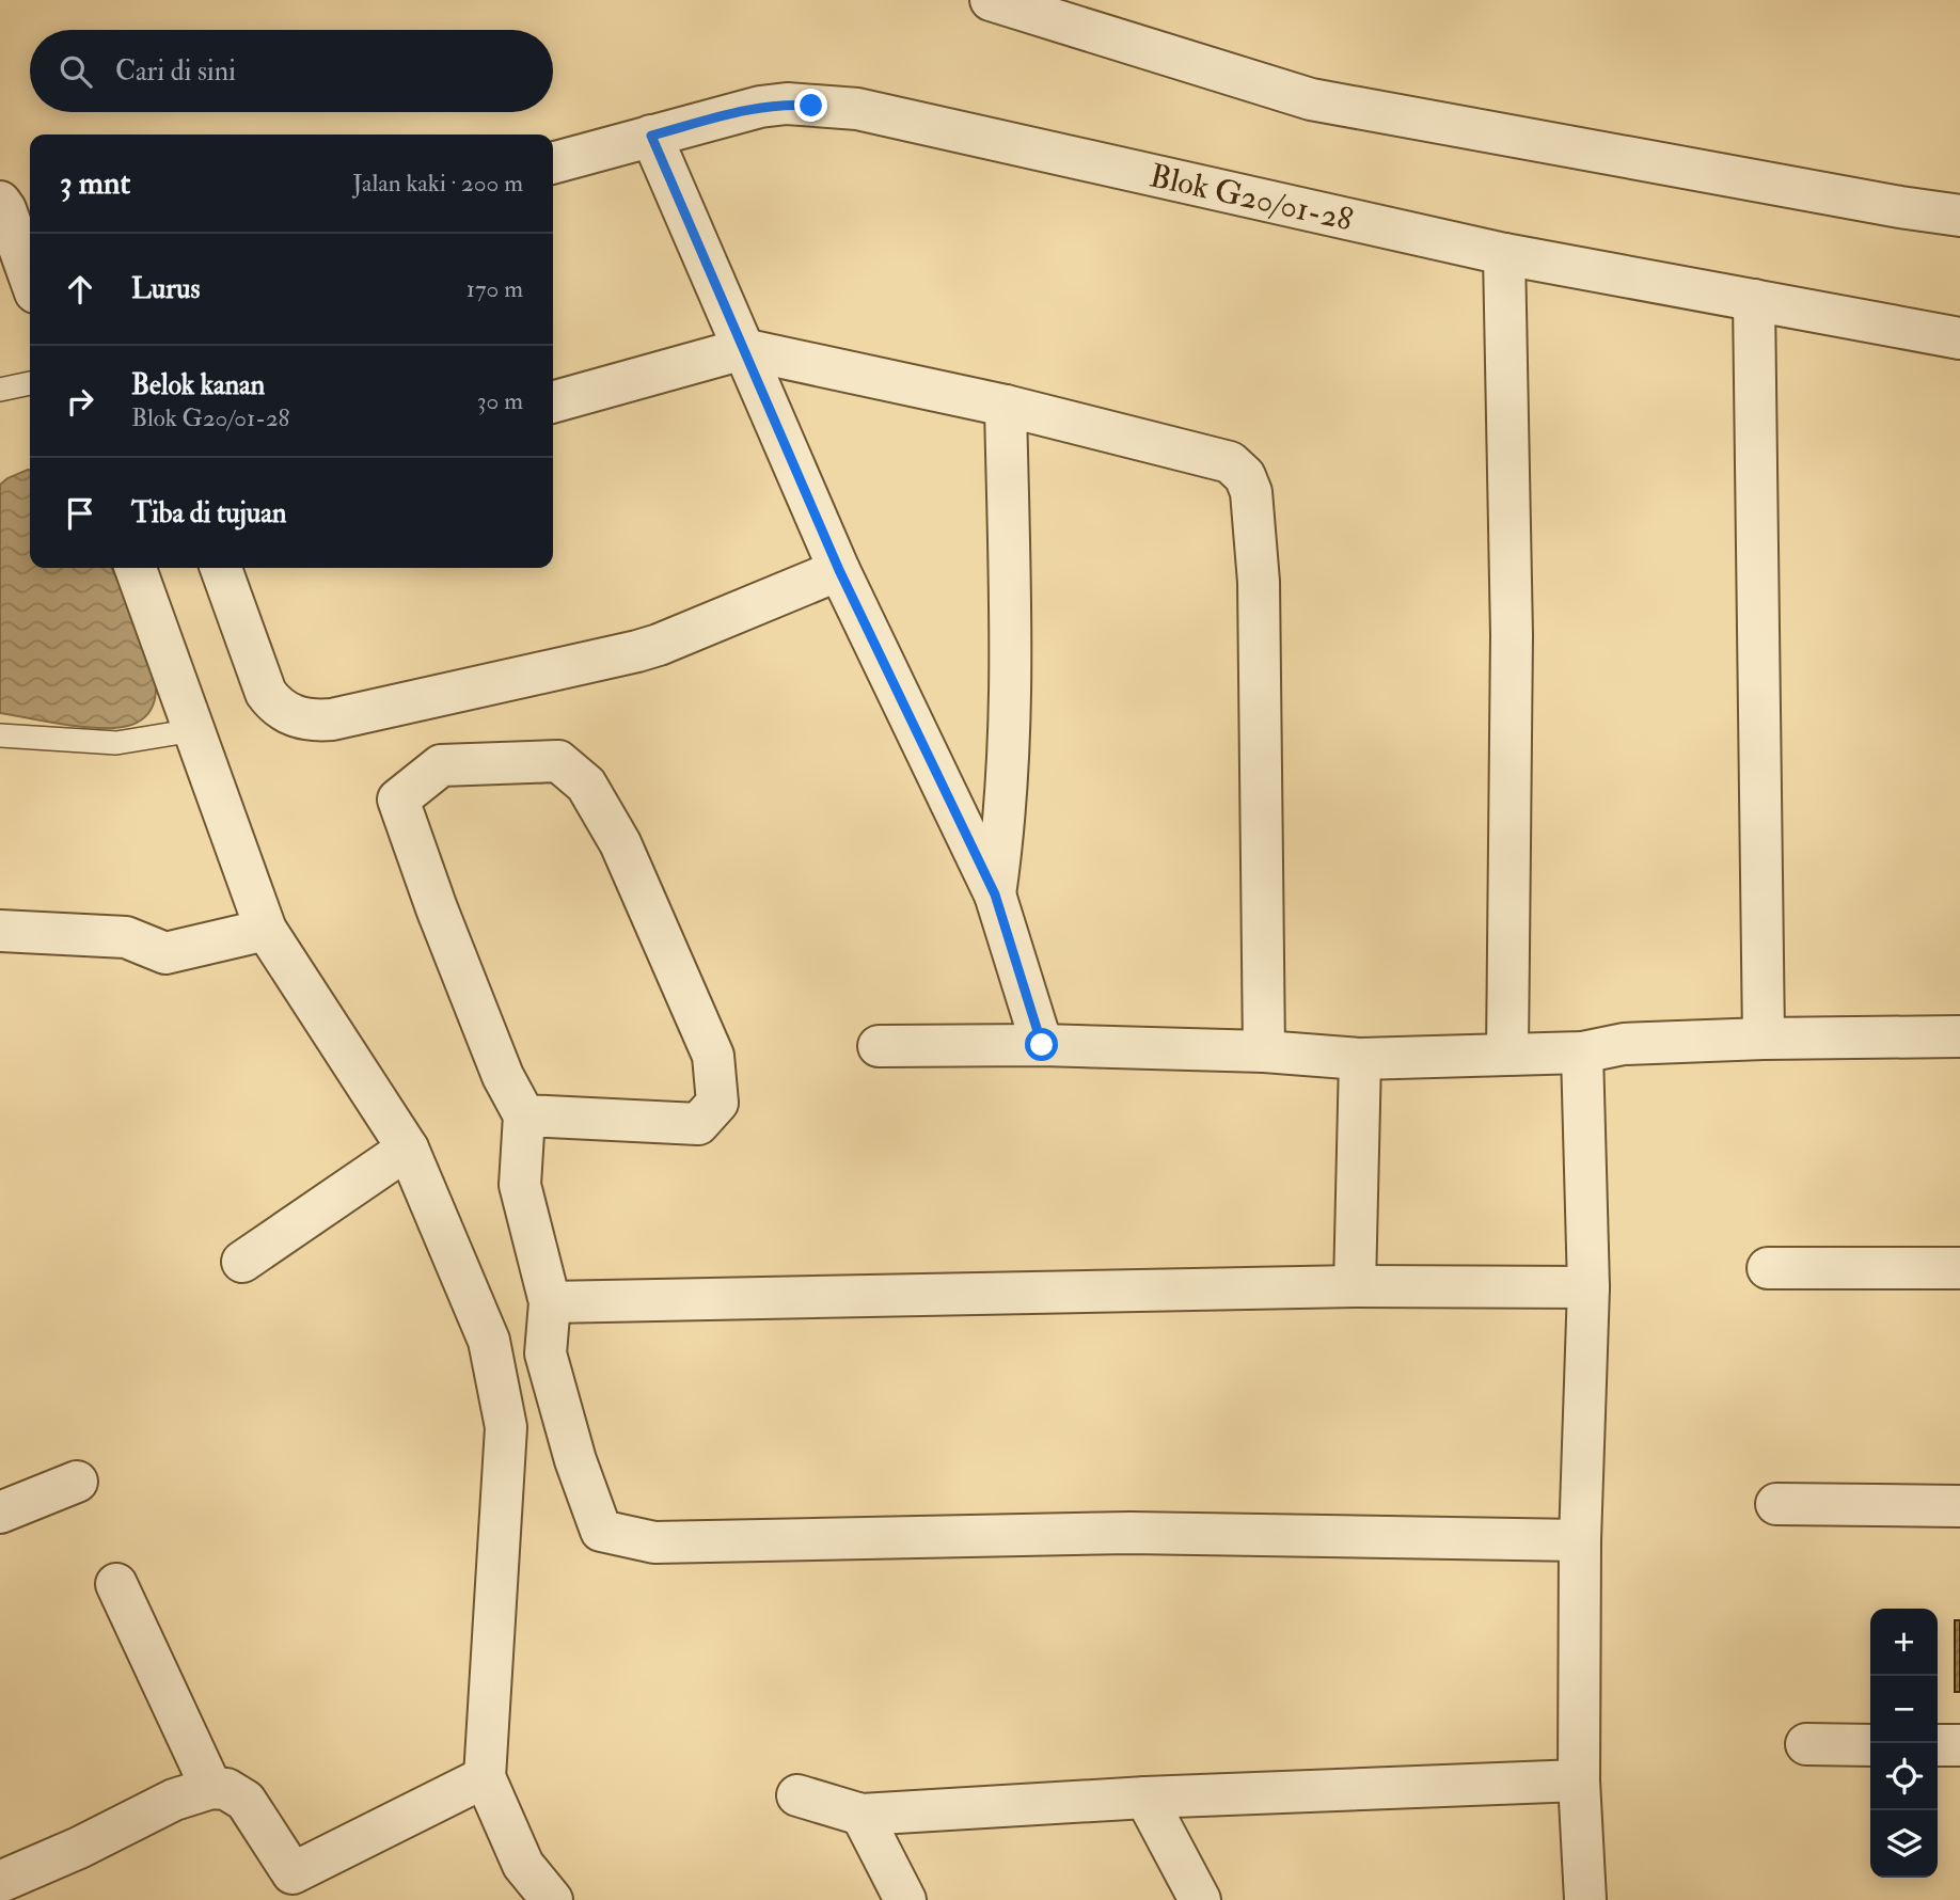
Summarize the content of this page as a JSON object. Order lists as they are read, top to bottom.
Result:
{
  "streets": {
    "street": ["Blok G20/01-28"]
  },
  "page": {
    "search": "Cari di sini",
    "heading": ["3 mnt", "Jalan kaki · 200 m"],
    "list": [
      ["Lurus", "170 m"],
      ["Belok kanan", "Blok G20/01-28", "30 m"],
      "Tiba di tujuan"
    ],
    "map_buttons": ["+", "−"]
  }
}
